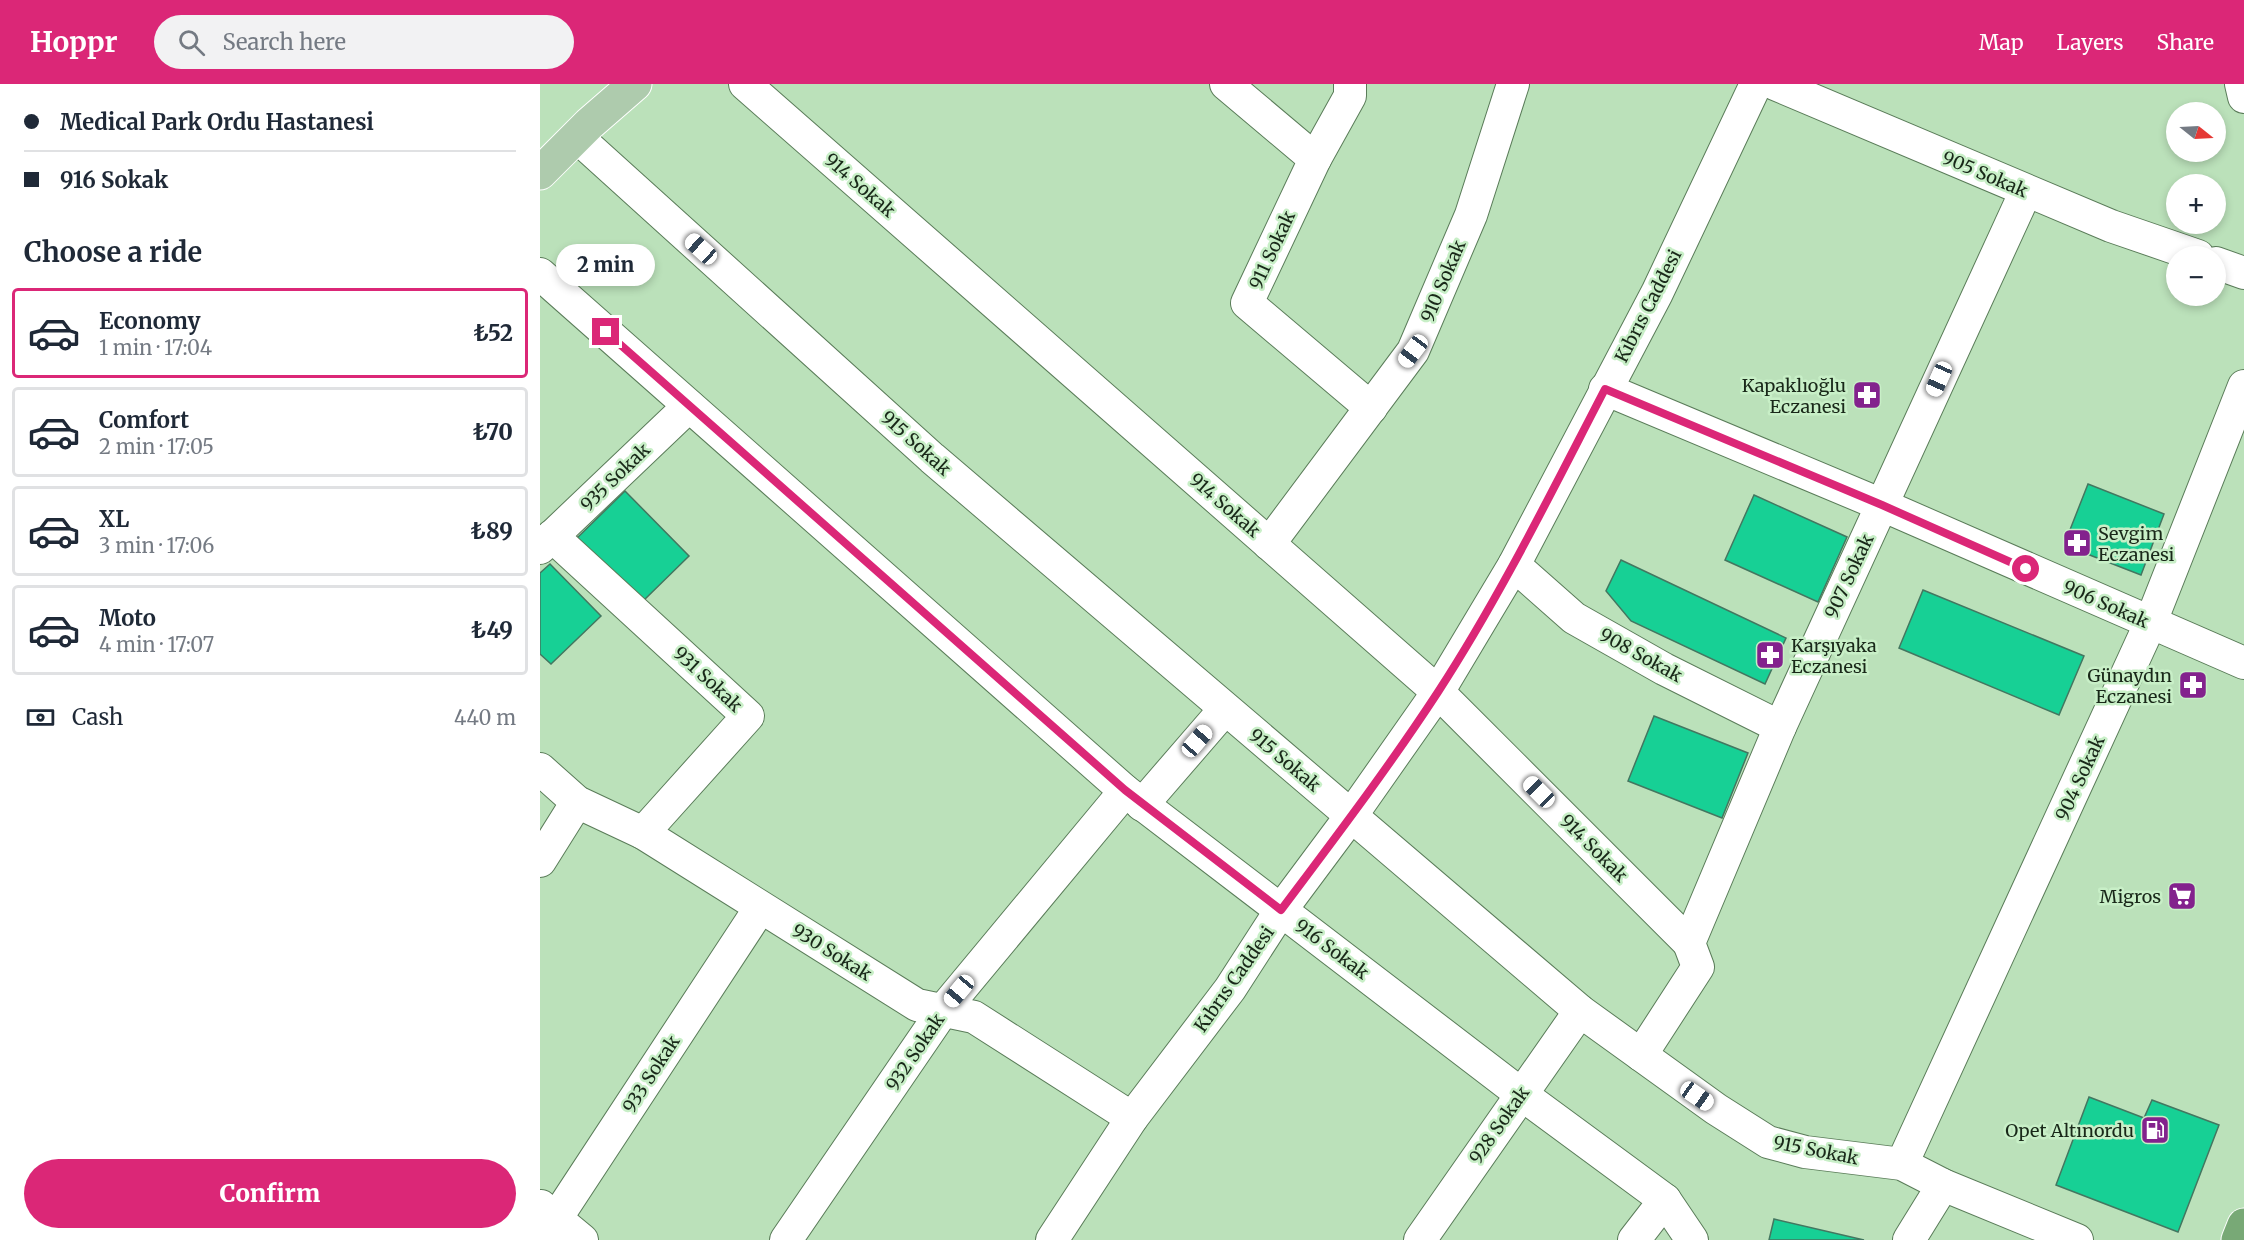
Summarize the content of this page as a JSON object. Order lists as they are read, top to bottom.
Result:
{
  "streets": {
    "street": [
      "905 Sokak",
      "914 Sokak",
      "911 Sokak",
      "910 Sokak",
      "Kıbrıs Caddesi",
      "915 Sokak",
      "935 Sokak",
      "907 Sokak",
      "906 Sokak",
      "908 Sokak",
      "931 Sokak",
      "904 Sokak",
      "916 Sokak",
      "930 Sokak",
      "932 Sokak",
      "933 Sokak",
      "928 Sokak"
    ]
  },
  "crossings": [
    ["905 Sokak", "907 Sokak"],
    ["914 Sokak", "910 Sokak"],
    ["914 Sokak", "Kıbrıs Caddesi"],
    ["914 Sokak", "907 Sokak"],
    ["911 Sokak", "910 Sokak"],
    ["Kıbrıs Caddesi", "915 Sokak"],
    ["Kıbrıs Caddesi", "906 Sokak"],
    ["Kıbrıs Caddesi", "908 Sokak"],
    ["Kıbrıs Caddesi", "916 Sokak"],
    ["Kıbrıs Caddesi", "930 Sokak"],
    ["915 Sokak", "904 Sokak"],
    ["915 Sokak", "932 Sokak"],
    ["915 Sokak", "928 Sokak"],
    ["935 Sokak", "931 Sokak"],
    ["935 Sokak", "916 Sokak"],
    ["907 Sokak", "906 Sokak"],
    ["907 Sokak", "908 Sokak"],
    ["906 Sokak", "904 Sokak"],
    ["931 Sokak", "930 Sokak"],
    ["916 Sokak", "932 Sokak"],
    ["916 Sokak", "928 Sokak"],
    ["930 Sokak", "932 Sokak"],
    ["930 Sokak", "933 Sokak"]
  ],
  "places": {
    "pharmacy": [
      "Kapaklıoğlu Eczanesi",
      "Sevgim Eczanesi",
      "Karşıyaka Eczanesi",
      "Günaydın Eczanesi"
    ],
    "supermarket": ["Migros"],
    "fuel station": ["Opet Altınordu"]
  },
  "north": "right",
  "page": {
    "header": "Hoppr",
    "search": "Search here",
    "nav": ["Map", "Layers", "Share"],
    "banner": ["Medical Park Ordu Hastanesi", "916 Sokak"],
    "map_buttons": ["+", "−"],
    "heading": "Choose a ride",
    "bubble": "2 min",
    "list": [
      {
        "name": "Economy",
        "note": "1 min · 17:04",
        "value": "₺52"
      },
      {
        "name": "Comfort",
        "note": "2 min · 17:05",
        "value": "₺70"
      },
      {
        "name": "XL",
        "note": "3 min · 17:06",
        "value": "₺89"
      },
      {
        "name": "Moto",
        "note": "4 min · 17:07",
        "value": "₺49"
      }
    ],
    "pay": ["Cash", "440 m"],
    "buttons": "Confirm"
  }
}
